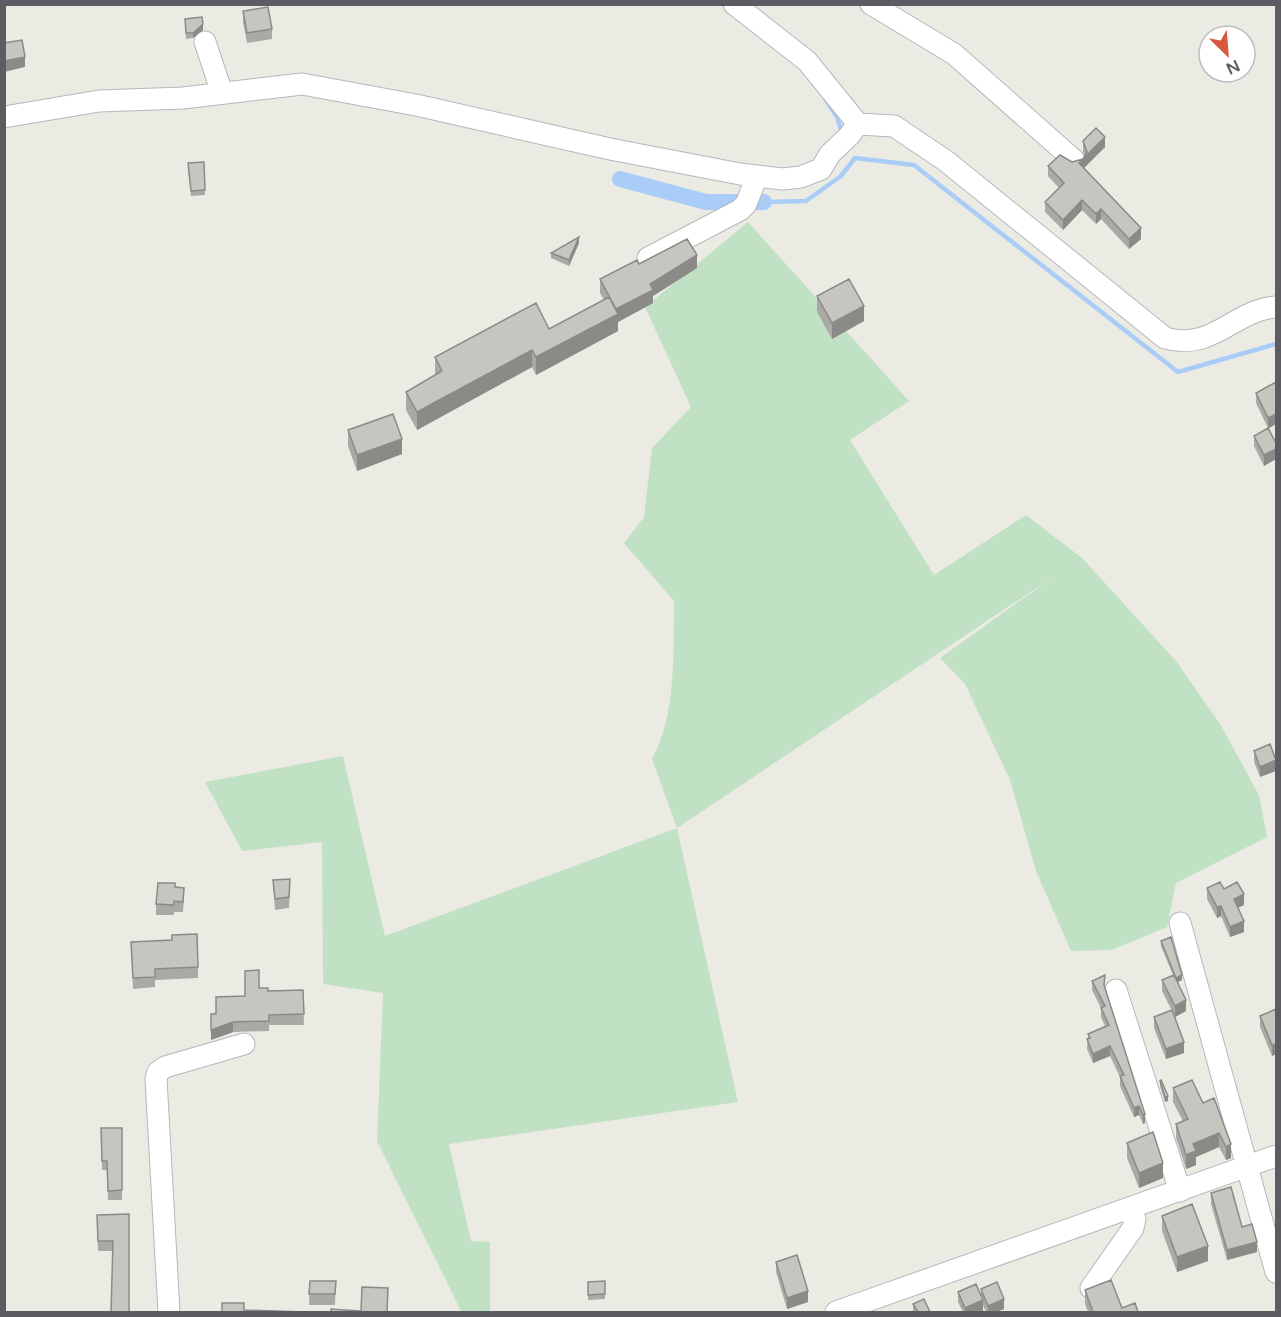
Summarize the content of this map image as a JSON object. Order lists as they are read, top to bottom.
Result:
{
  "north": "bottom right"
}
